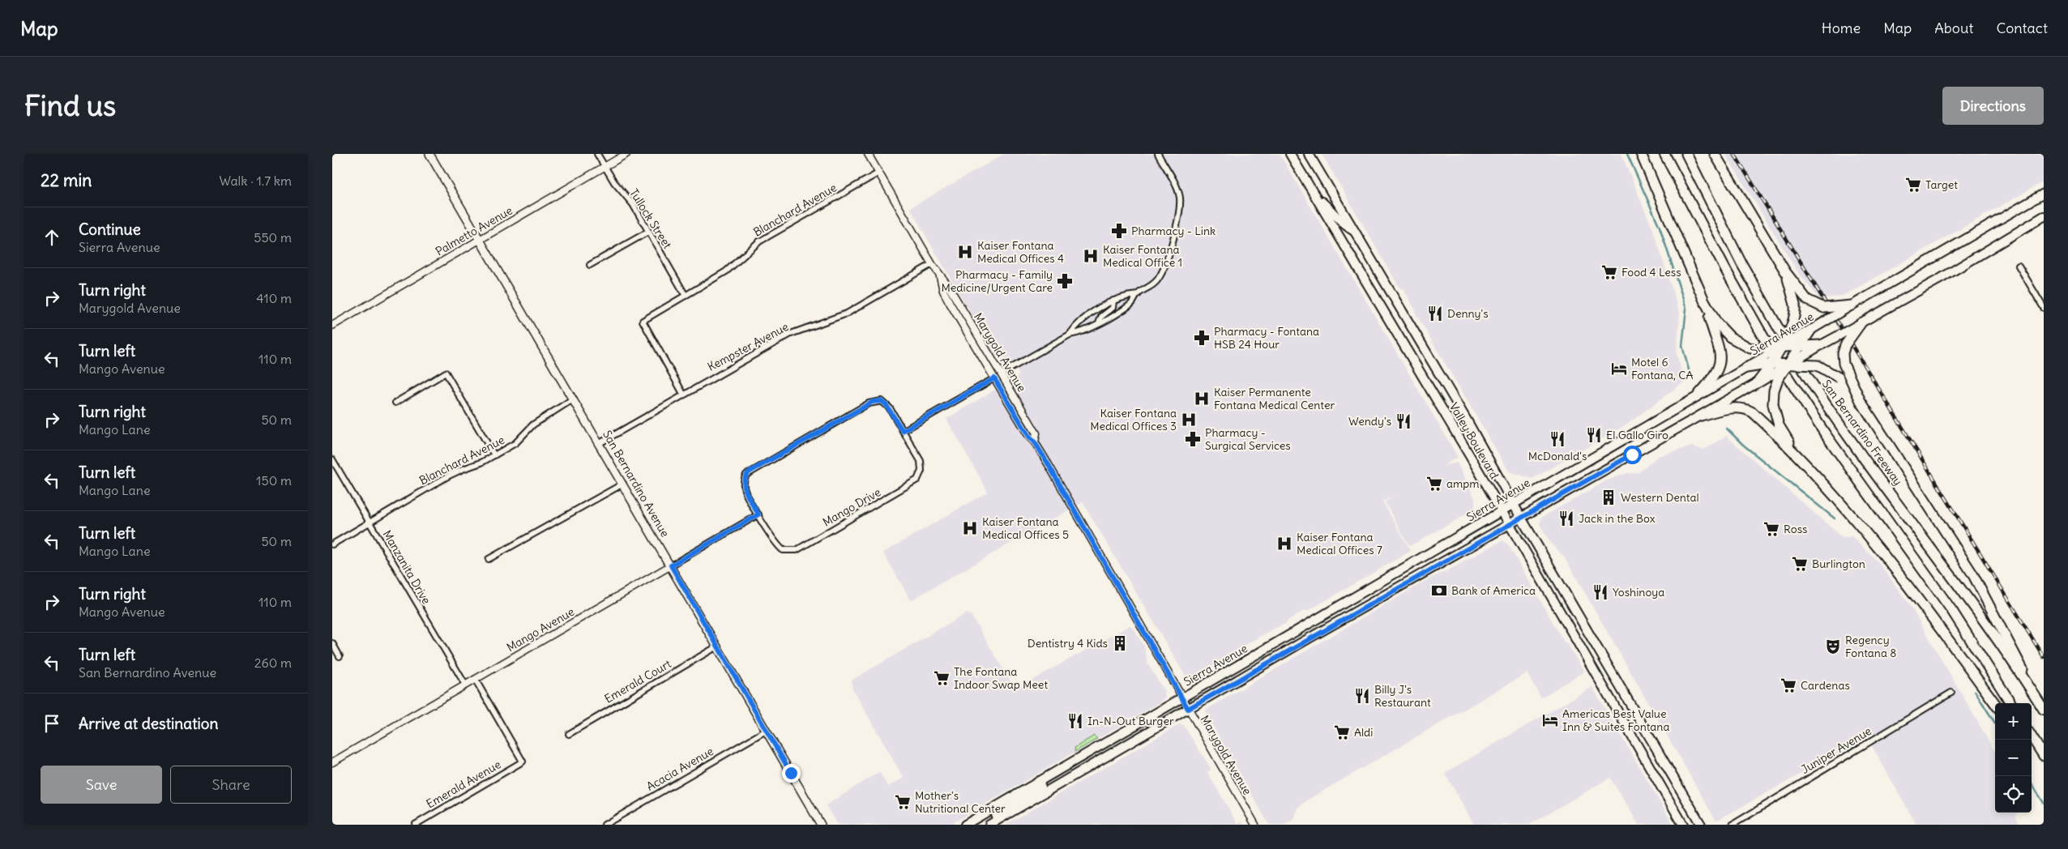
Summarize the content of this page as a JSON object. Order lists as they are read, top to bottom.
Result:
{
  "streets": {
    "highway": ["San Bernardino Freeway"],
    "main road": ["Sierra Avenue", "Valley Boulevard", "San Bernardino Avenue"],
    "street": [
      "Blanchard Avenue",
      "Tullock Street",
      "Palmetto Avenue",
      "Kempster Avenue",
      "Marygold Avenue",
      "Mango Drive",
      "Manzanita Drive",
      "Mango Avenue",
      "Emerald Court",
      "Juniper Avenue",
      "Acacia Avenue",
      "Emerald Avenue"
    ]
  },
  "crossings": [
    ["Blanchard Avenue", "Tullock Street"],
    ["Blanchard Avenue", "Kempster Avenue"],
    ["Blanchard Avenue", "Marygold Avenue"],
    ["Blanchard Avenue", "San Bernardino Avenue"],
    ["Blanchard Avenue", "Manzanita Drive"],
    ["Tullock Street", "Palmetto Avenue"],
    ["Palmetto Avenue", "San Bernardino Avenue"],
    ["Sierra Avenue", "Marygold Avenue"],
    ["Sierra Avenue", "Valley Boulevard"],
    ["Kempster Avenue", "Marygold Avenue"],
    ["Kempster Avenue", "San Bernardino Avenue"],
    ["San Bernardino Avenue", "Mango Avenue"],
    ["San Bernardino Avenue", "Emerald Court"],
    ["San Bernardino Avenue", "Acacia Avenue"],
    ["Mango Drive", "Mango Avenue"],
    ["Manzanita Drive", "Mango Avenue"],
    ["Mango Avenue", "Emerald Avenue"]
  ],
  "places": {
    "supermarket": [
      "Target",
      "Food 4 Less",
      "ampm",
      "Ross",
      "Burlington",
      "The Fontana Indoor Swap Meet",
      "Cardenas",
      "Aldi",
      "Mother's Nutritional Center"
    ],
    "pharmacy": [
      "Pharmacy - Link",
      "Pharmacy - Family Medicine/Urgent Care",
      "Pharmacy - Fontana HSB 24 Hour",
      "Pharmacy - Surgical Services"
    ],
    "hospital": [
      "Kaiser Fontana Medical Offices 4",
      "Kaiser Fontana Medical Office 1",
      "Kaiser Permanente Fontana Medical Center",
      "Kaiser Fontana Medical Offices 3",
      "Kaiser Fontana Medical Offices 5",
      "Kaiser Fontana Medical Offices 7"
    ],
    "restaurant": [
      "Denny's",
      "Wendy's",
      "El Gallo Giro",
      "McDonald's",
      "Jack in the Box",
      "Yoshinoya",
      "Billy J's Restaurant",
      "In-N-Out Burger"
    ],
    "hotel": ["Motel 6 Fontana, CA", "Americas Best Value Inn & Suites Fontana"],
    "building": ["Western Dental", "Dentistry 4 Kids"],
    "bank": ["Bank of America"],
    "theatre": ["Regency Fontana 8"]
  },
  "page": {
    "header": "Map",
    "nav": [
      "Home",
      "Map",
      "About",
      "Contact"
    ],
    "buttons": [
      "Directions",
      ["Save", "Share"]
    ],
    "title": "Find us",
    "heading": ["22 min", "Walk · 1.7 km"],
    "list": [
      ["Continue", "Sierra Avenue", "550 m"],
      ["Turn right", "Marygold Avenue", "410 m"],
      ["Turn left", "Mango Avenue", "110 m"],
      ["Turn right", "Mango Lane", "50 m"],
      ["Turn left", "Mango Lane", "150 m"],
      ["Turn left", "Mango Lane", "50 m"],
      ["Turn right", "Mango Avenue", "110 m"],
      ["Turn left", "San Bernardino Avenue", "260 m"],
      "Arrive at destination"
    ],
    "map_buttons": ["+", "−"]
  }
}
